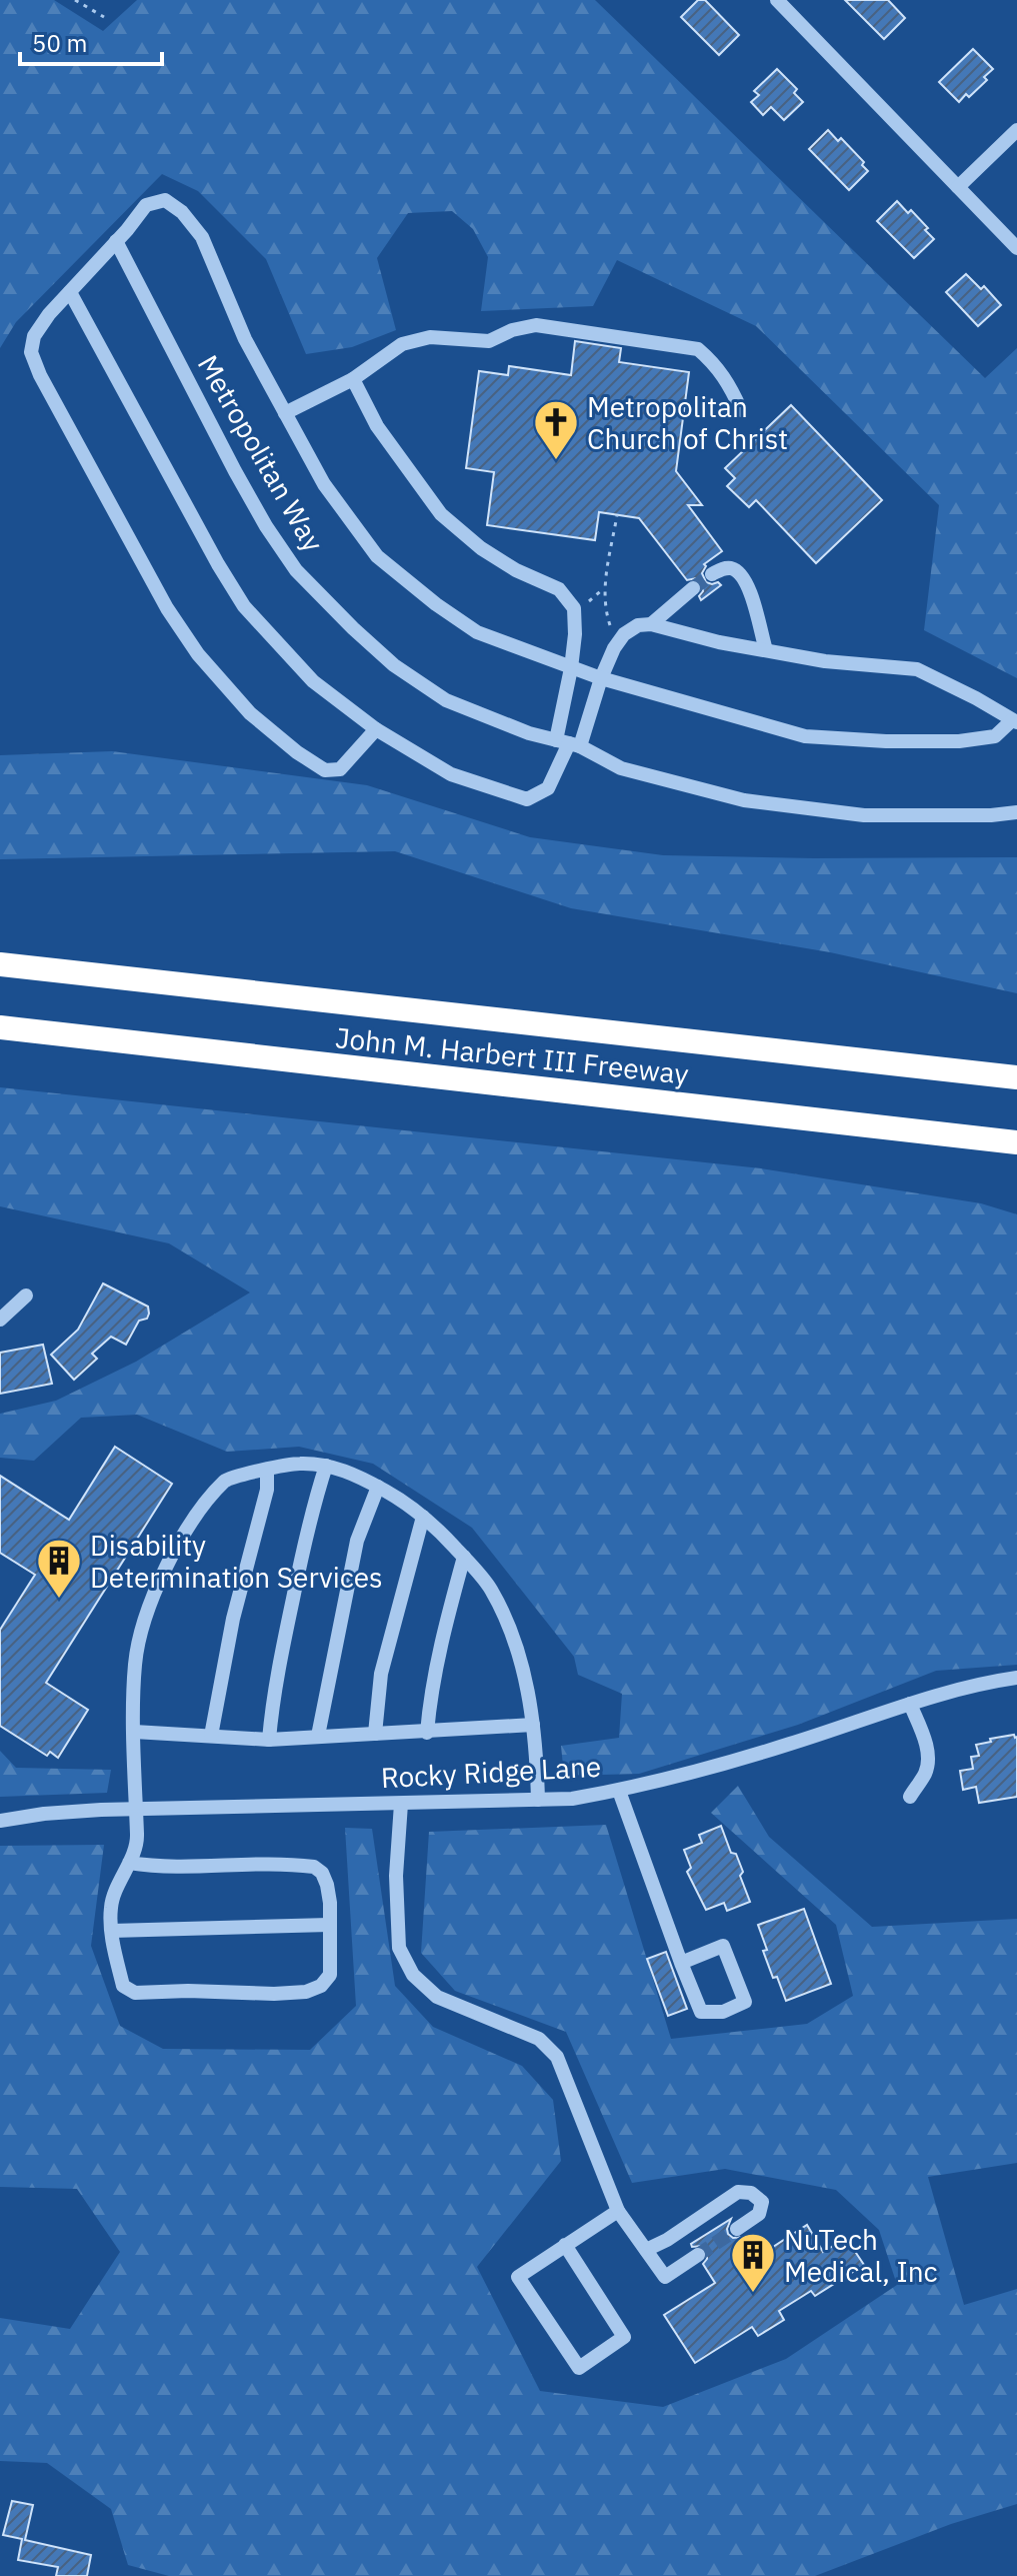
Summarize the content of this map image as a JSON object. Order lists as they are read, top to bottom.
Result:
{
  "streets": {
    "highway": ["John M. Harbert III Freeway"],
    "street": ["Metropolitan Way", "Rocky Ridge Lane"]
  },
  "places": {
    "church": ["Metropolitan Church of Christ"],
    "building": ["Disability Determination Services", "NuTech Medical, Inc"]
  },
  "scale_bar": "50 m"
}
